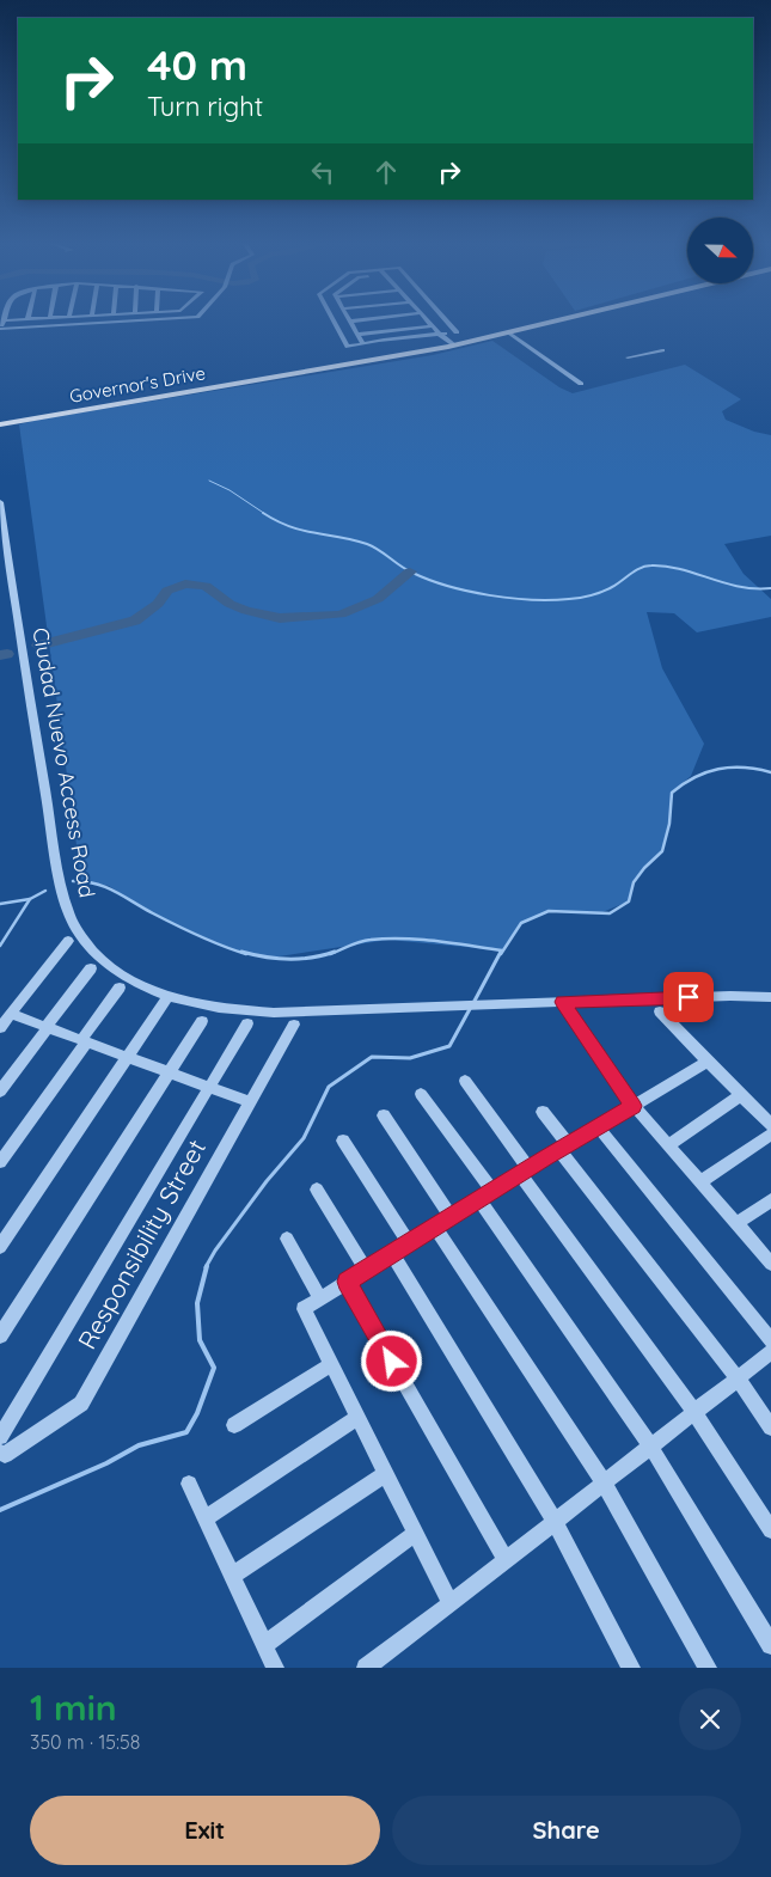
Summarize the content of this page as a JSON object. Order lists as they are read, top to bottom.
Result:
{
  "streets": {
    "main road": ["Governor's Drive"],
    "street": ["Ciudad Nuevo Access Road", "Responsibility Street"]
  },
  "north": "right",
  "page": {
    "turn": ["40 m", "Turn right"],
    "heading": ["1 min", "350 m · 15:58"],
    "buttons": ["Exit", "Share"]
  }
}
